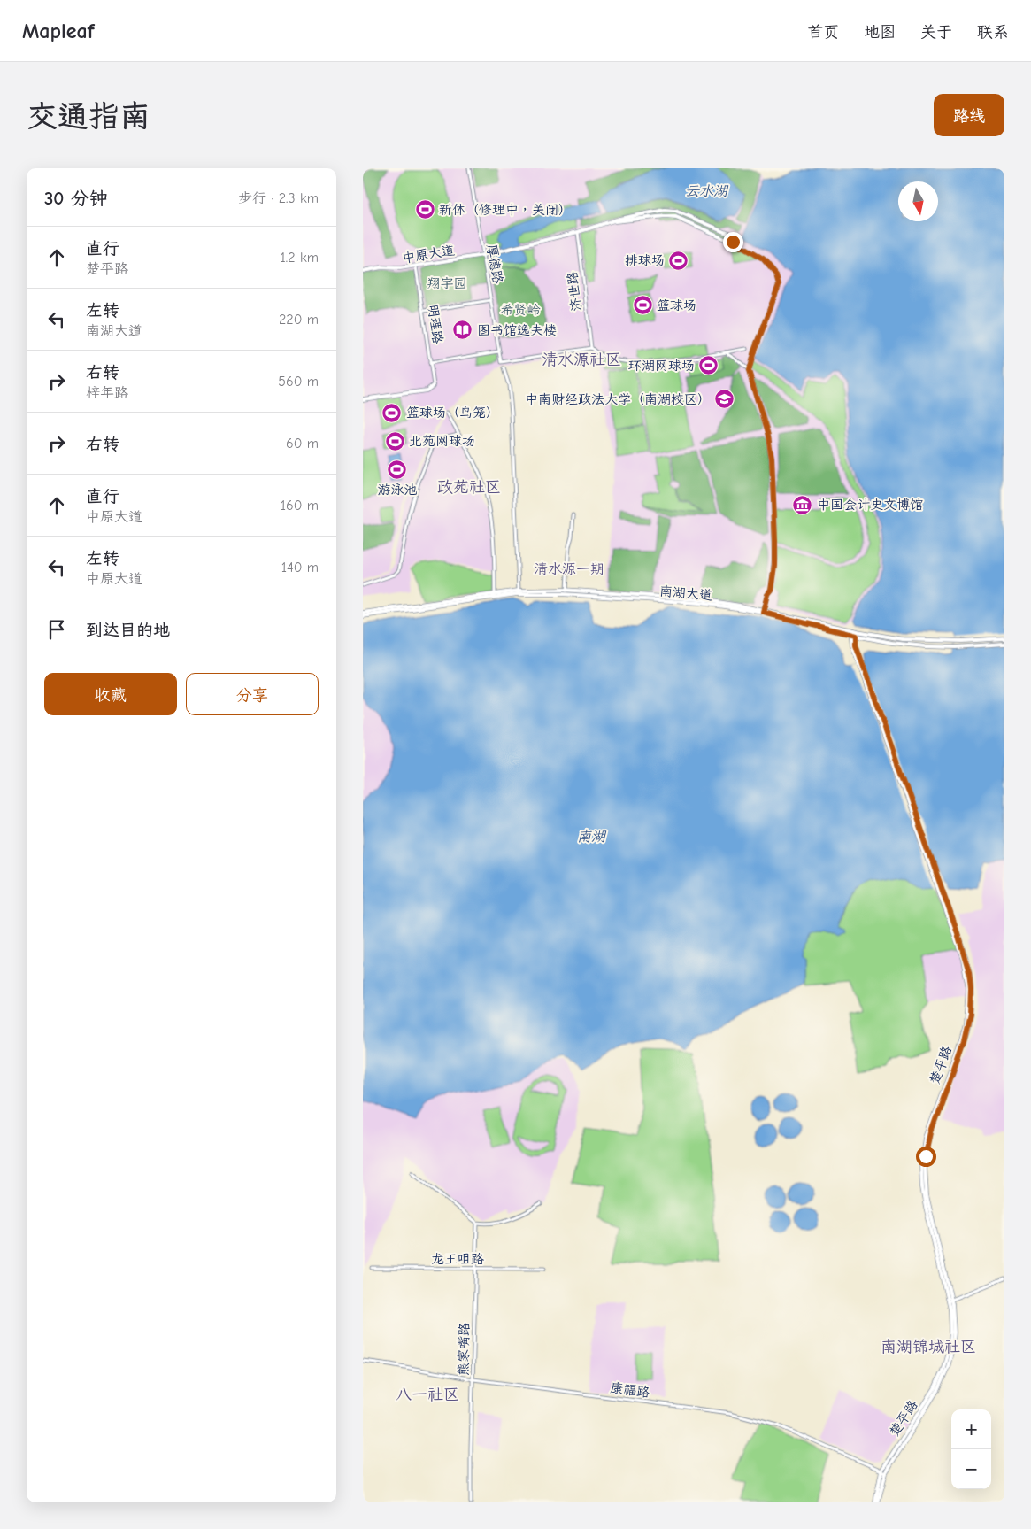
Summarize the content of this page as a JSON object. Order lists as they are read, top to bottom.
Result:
{
  "streets": {
    "main road": ["中原大道", "南湖大道", "楚平路"],
    "street": [
      "厚德路",
      "济世路",
      "明理路",
      "龙王咀路",
      "熊家嘴路",
      "康福路"
    ]
  },
  "crossings": [
    ["中原大道", "厚德路"],
    ["中原大道", "济世路"],
    ["中原大道", "明理路"],
    ["厚德路", "济世路"],
    ["南湖大道", "楚平路"],
    ["楚平路", "康福路"],
    ["龙王咀路", "熊家嘴路"],
    ["熊家嘴路", "康福路"]
  ],
  "districts": [
    "清水源社区",
    "政苑社区",
    "清水源一期",
    "南湖锦城社区",
    "八一社区"
  ],
  "water": ["云水湖", "南湖"],
  "parks": ["翔宇园", "希贤岭"],
  "places": {
    "sports": [
      "新体（修理中，关闭）",
      "排球场",
      "篮球场",
      "环湖网球场",
      "篮球场（鸟笼）",
      "北苑网球场",
      "游泳池"
    ],
    "library": ["图书馆逸夫楼"],
    "school or university": ["中南财经政法大学（南湖校区）"],
    "museum": ["中国会计史文博馆"]
  },
  "north": "bottom",
  "page": {
    "header": "Mapleaf",
    "nav": [
      "首页",
      "地图",
      "关于",
      "联系"
    ],
    "buttons": [
      "路线",
      ["收藏", "分享"]
    ],
    "title": "交通指南",
    "heading": ["30 分钟", "步行 · 2.3 km"],
    "list": [
      ["直行", "楚平路", "1.2 km"],
      ["左转", "南湖大道", "220 m"],
      ["右转", "梓年路", "560 m"],
      ["右转", "60 m"],
      ["直行", "中原大道", "160 m"],
      ["左转", "中原大道", "140 m"],
      "到达目的地"
    ],
    "map_buttons": ["+", "−"]
  }
}
